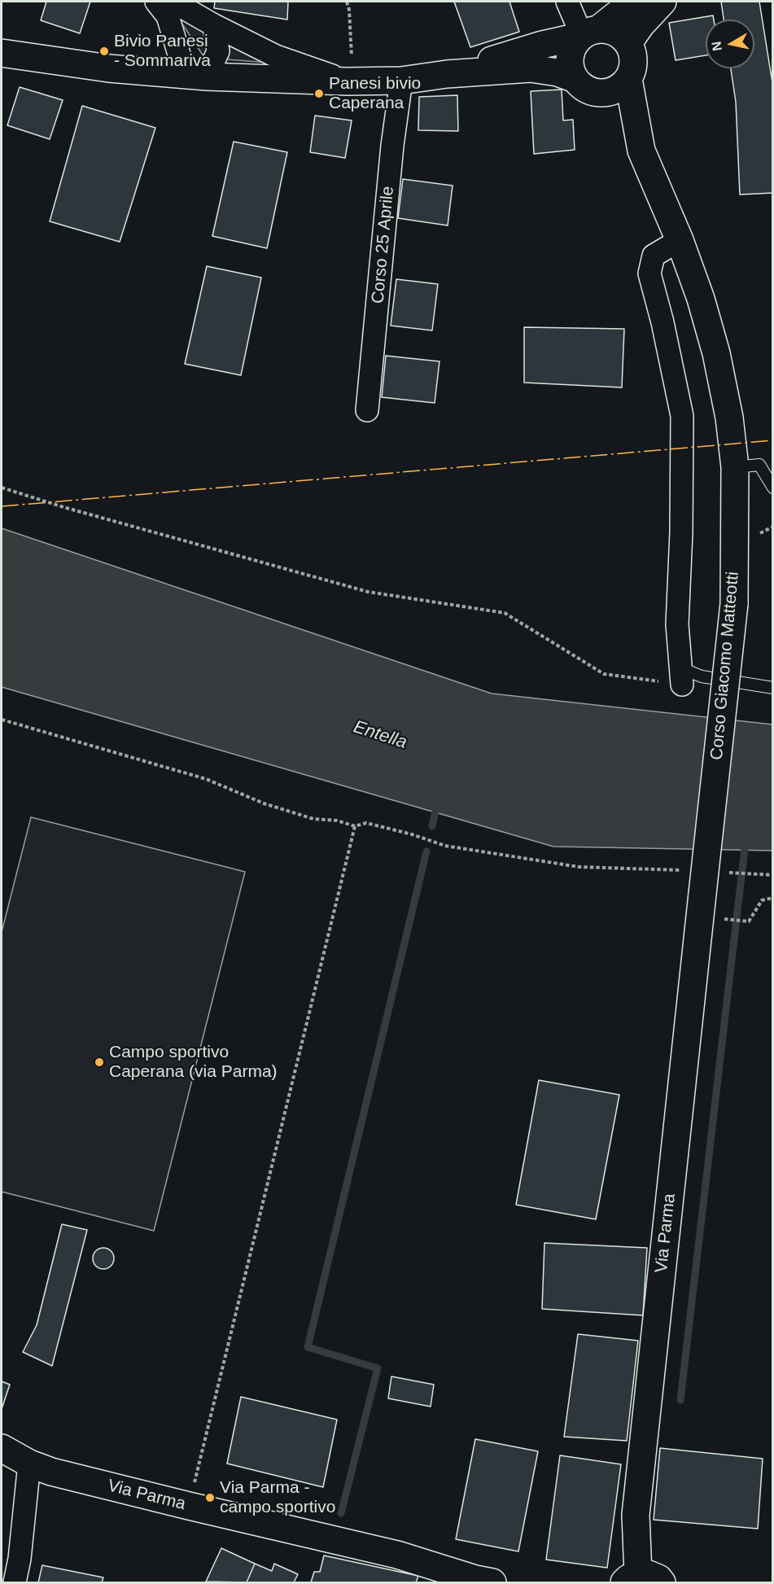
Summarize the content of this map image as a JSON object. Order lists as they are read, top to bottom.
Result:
{
  "streets": {
    "main road": ["Corso Giacomo Matteotti", "Via Parma"],
    "street": ["Corso 25 Aprile"]
  },
  "crossings": [
    ["Corso Giacomo Matteotti", "Via Parma"]
  ],
  "water": ["Entella"],
  "places": [
    "Bivio Panesi - Sommariva",
    "Panesi bivio Caperana",
    "Campo sportivo Caperana (via Parma)",
    "Via Parma - campo sportivo"
  ],
  "north": "left"
}
